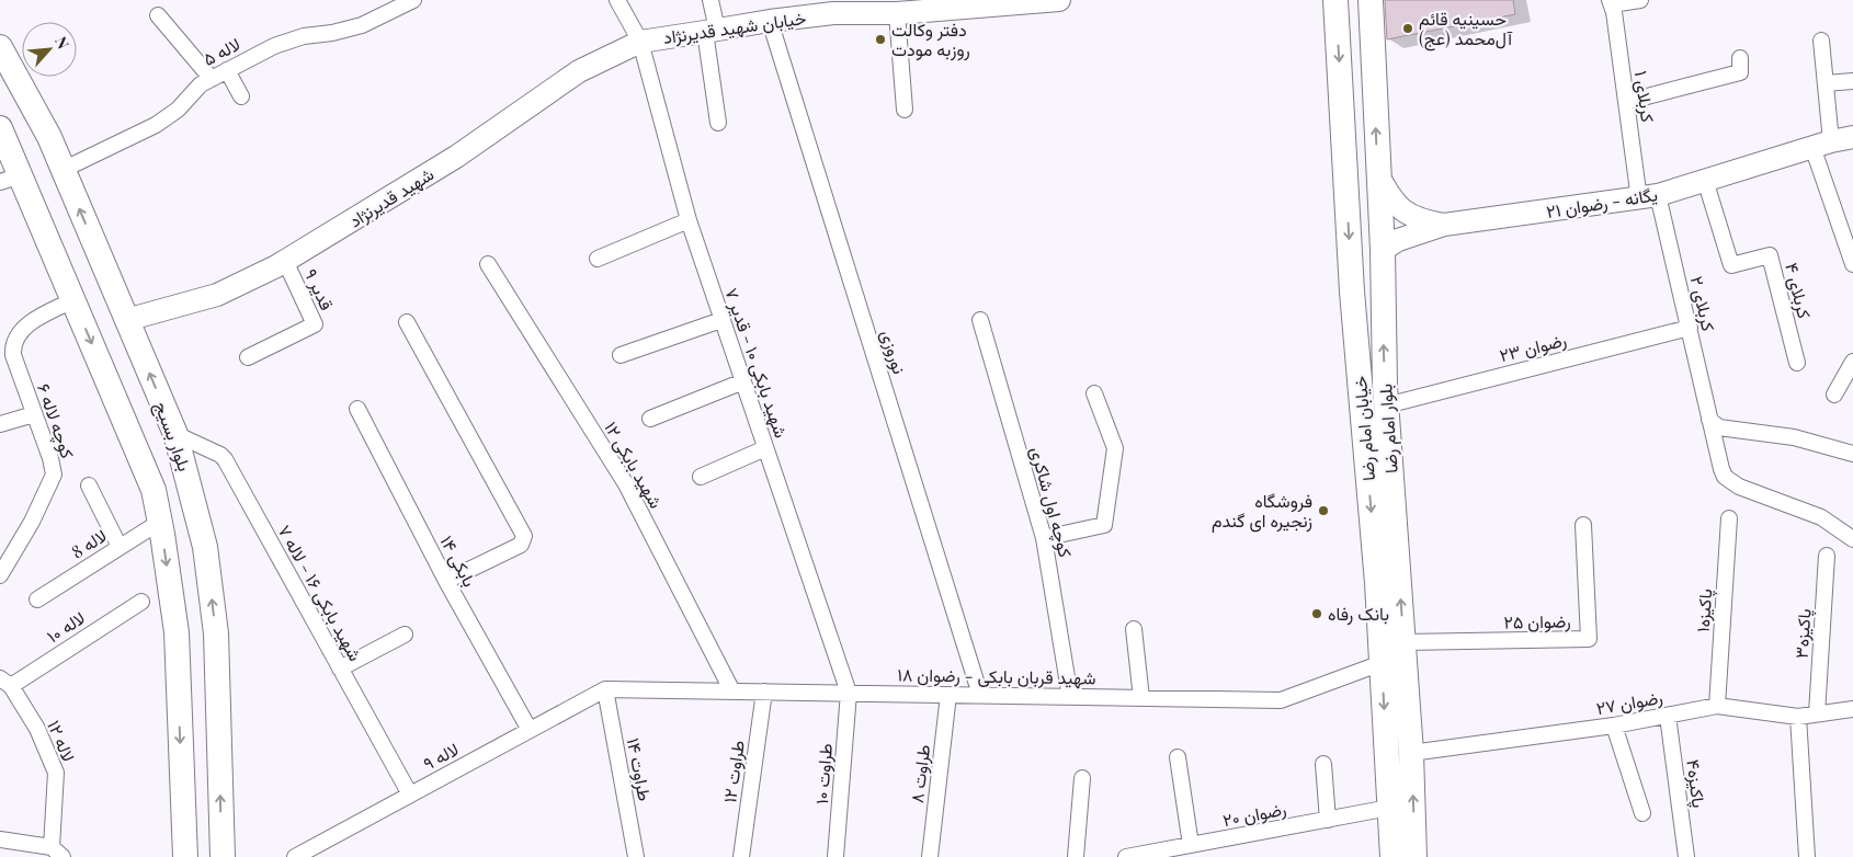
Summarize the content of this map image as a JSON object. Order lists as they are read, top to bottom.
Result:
{
  "streets": {
    "main road": ["خیابان امام رضا", "بلوار امام رضا", "بلوار بسیج"],
    "street": [
      "خيابان شهيد قديرنژاد",
      "لاله ۵",
      "کربلای ۱",
      "شهید قدیرنژاد",
      "یگانه - رضوان ۲۱",
      "قدیر ۹",
      "کربلای ۴",
      "کربلای ۲",
      "رضوان ۲۳",
      "نوروزی",
      "شهید بابکی ۱۰ - قدیر ۷",
      "کوچه لاله ۶",
      "شهید بابکی ۱۲",
      "کوچه اول شاکری",
      "لاله 8",
      "بابکی ۱۴",
      "شهید بابکی ۱۶ - لاله ۷",
      "پاکیزه۱",
      "رضوان ۲۵",
      "لاله ۱۰",
      "پاکیزه۳",
      "شهید قربان بابکی - رضوان ۱۸",
      "رضوان ۲۷",
      "لاله ۱۲",
      "لاله ۹",
      "طراوت ۱۴",
      "طراوت ۱۲",
      "طراوت ۱۰",
      "طراوت ۸",
      "پاکیزه۴",
      "رضوان ۲۰"
    ]
  },
  "crossings": [
    ["خيابان شهيد قديرنژاد", "شهید قدیرنژاد"],
    ["خيابان شهيد قديرنژاد", "نوروزی"],
    ["خيابان شهيد قديرنژاد", "شهید بابکی ۱۰ - قدیر ۷"],
    ["لاله ۵", "بلوار بسیج"],
    ["کربلای ۱", "یگانه - رضوان ۲۱"],
    ["کربلای ۱", "کربلای ۲"],
    ["شهید قدیرنژاد", "قدیر ۹"],
    ["شهید قدیرنژاد", "شهید بابکی ۱۰ - قدیر ۷"],
    ["شهید قدیرنژاد", "بلوار بسیج"],
    ["یگانه - رضوان ۲۱", "کربلای ۴"],
    ["یگانه - رضوان ۲۱", "کربلای ۲"],
    ["یگانه - رضوان ۲۱", "بلوار امام رضا"],
    ["کربلای ۲", "رضوان ۲۳"],
    ["رضوان ۲۳", "بلوار امام رضا"],
    ["نوروزی", "شهید قربان بابکی - رضوان ۱۸"],
    ["شهید بابکی ۱۰ - قدیر ۷", "شهید قربان بابکی - رضوان ۱۸"],
    ["شهید بابکی ۱۰ - قدیر ۷", "طراوت ۱۰"],
    ["خیابان امام رضا", "شهید قربان بابکی - رضوان ۱۸"],
    ["خیابان امام رضا", "رضوان ۲۰"],
    ["بلوار امام رضا", "رضوان ۲۵"],
    ["بلوار امام رضا", "رضوان ۲۷"],
    ["بلوار بسیج", "شهید بابکی ۱۶ - لاله ۷"],
    ["شهید بابکی ۱۲", "شهید قربان بابکی - رضوان ۱۸"],
    ["کوچه اول شاکری", "شهید قربان بابکی - رضوان ۱۸"],
    ["بابکی ۱۴", "لاله ۹"],
    ["شهید بابکی ۱۶ - لاله ۷", "لاله ۹"],
    ["پاکیزه۱", "رضوان ۲۷"],
    ["لاله ۱۰", "لاله ۱۲"],
    ["پاکیزه۳", "رضوان ۲۷"],
    ["شهید قربان بابکی - رضوان ۱۸", "لاله ۹"],
    ["شهید قربان بابکی - رضوان ۱۸", "طراوت ۱۴"],
    ["شهید قربان بابکی - رضوان ۱۸", "طراوت ۱۲"],
    ["شهید قربان بابکی - رضوان ۱۸", "طراوت ۱۰"],
    ["شهید قربان بابکی - رضوان ۱۸", "طراوت ۸"],
    ["رضوان ۲۷", "پاکیزه۴"],
    ["لاله ۹", "طراوت ۱۴"]
  ],
  "one_way": ["خیابان امام رضا", "بلوار امام رضا"],
  "places": [
    "حسینیه قائم آل‌محمد (عج)",
    "دفتر وکالت روزبه مودت",
    "فروشگاه زنجیره ای گندم",
    "بانک رفاه"
  ],
  "north": "top right"
}
